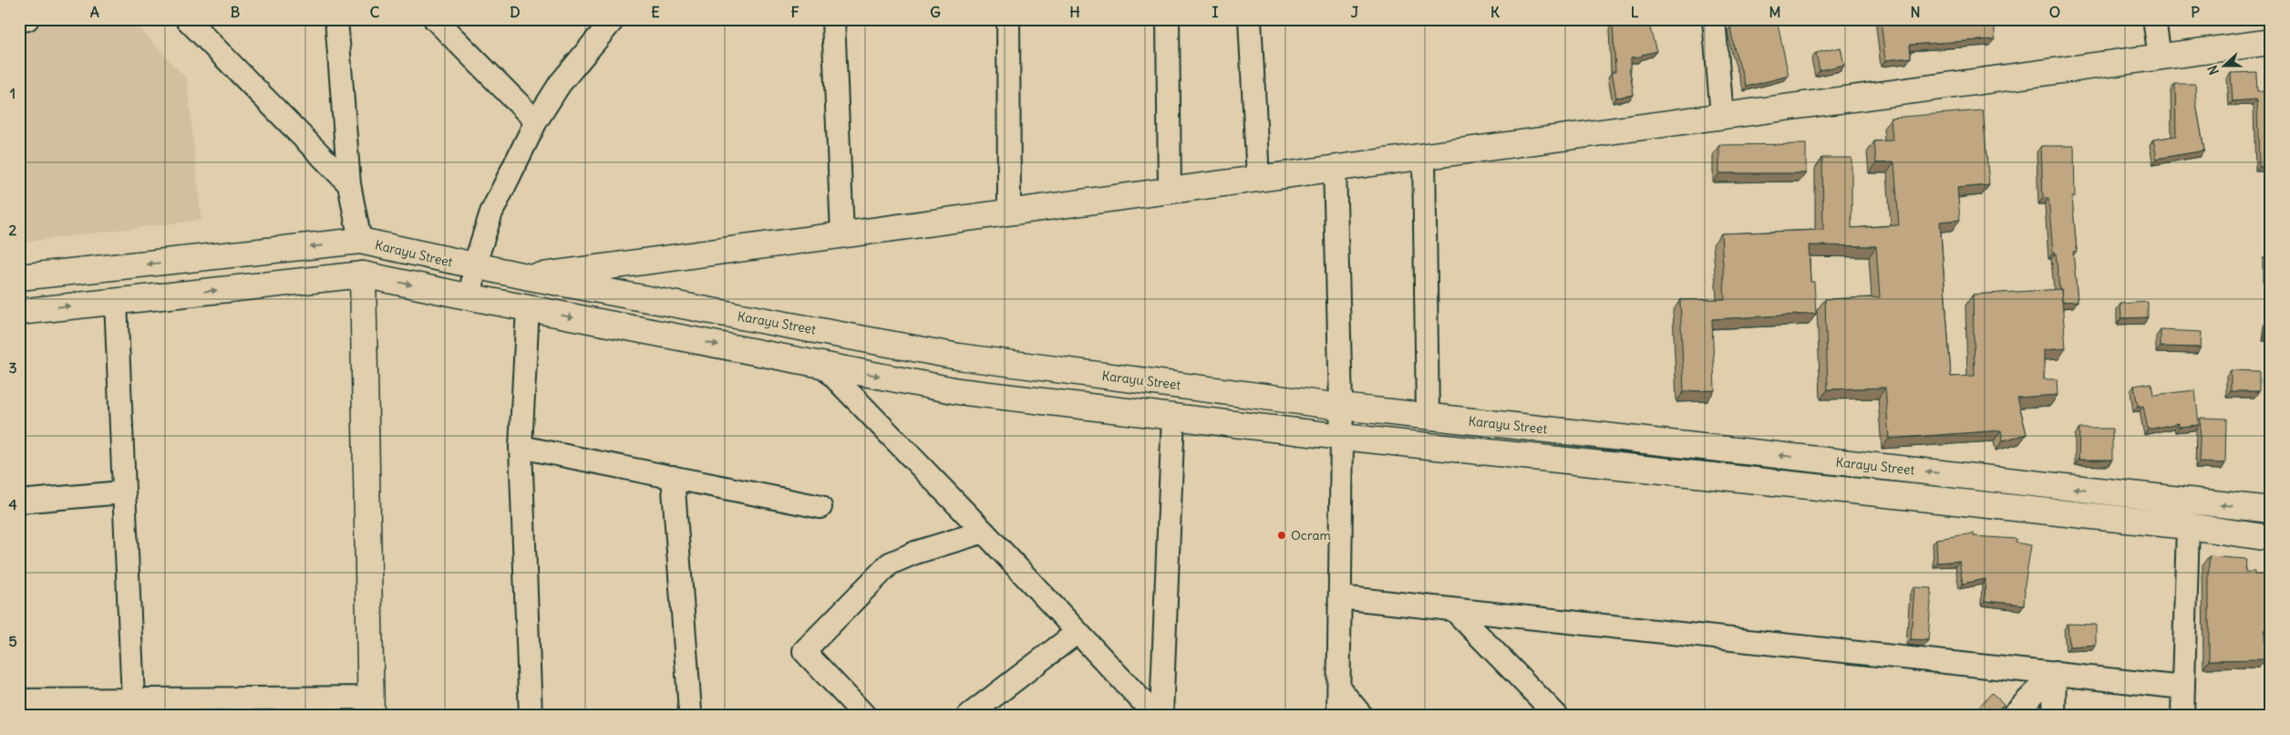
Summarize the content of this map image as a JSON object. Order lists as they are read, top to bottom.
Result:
{
  "streets": {
    "main road": ["Karayu Street"]
  },
  "places": ["Ocram"],
  "north": "left",
  "grid": {
    "columns": [
      "A",
      "B",
      "C",
      "D",
      "E",
      "F",
      "G",
      "H",
      "I",
      "J",
      "K",
      "L",
      "M",
      "N",
      "O",
      "P"
    ],
    "rows": [
      "1",
      "2",
      "3",
      "4",
      "5"
    ]
  }
}
